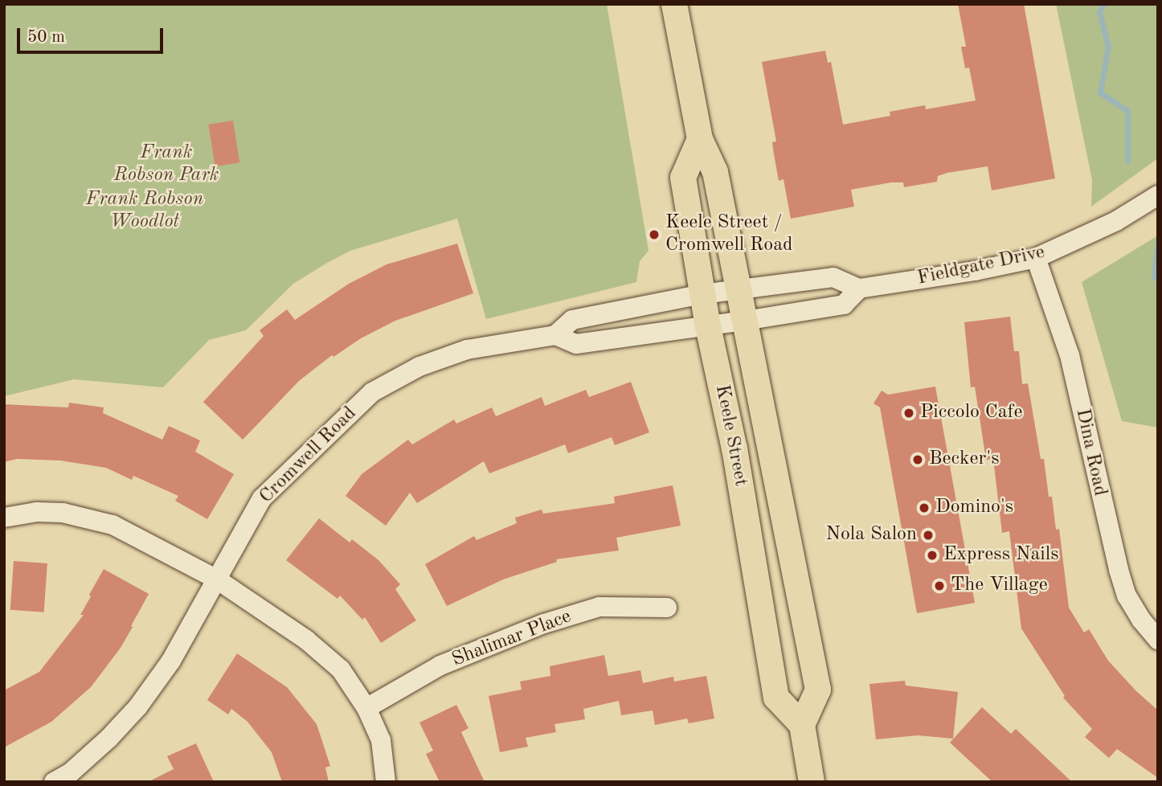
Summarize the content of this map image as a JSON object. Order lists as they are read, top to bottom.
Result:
{
  "streets": {
    "main road": ["Keele Street"],
    "street": [
      "Fieldgate Drive",
      "Dina Road",
      "Cromwell Road",
      "Shalimar Place"
    ]
  },
  "crossings": [
    ["Fieldgate Drive", "Dina Road"],
    ["Keele Street", "Cromwell Road"]
  ],
  "parks": ["Frank Robson Park", "Frank Robson Woodlot"],
  "places": [
    "Keele Street / Cromwell Road",
    "Piccolo Cafe",
    "Becker's",
    "Domino's",
    "Nola Salon",
    "Express Nails",
    "The Village"
  ],
  "scale_bar": "50 m"
}
